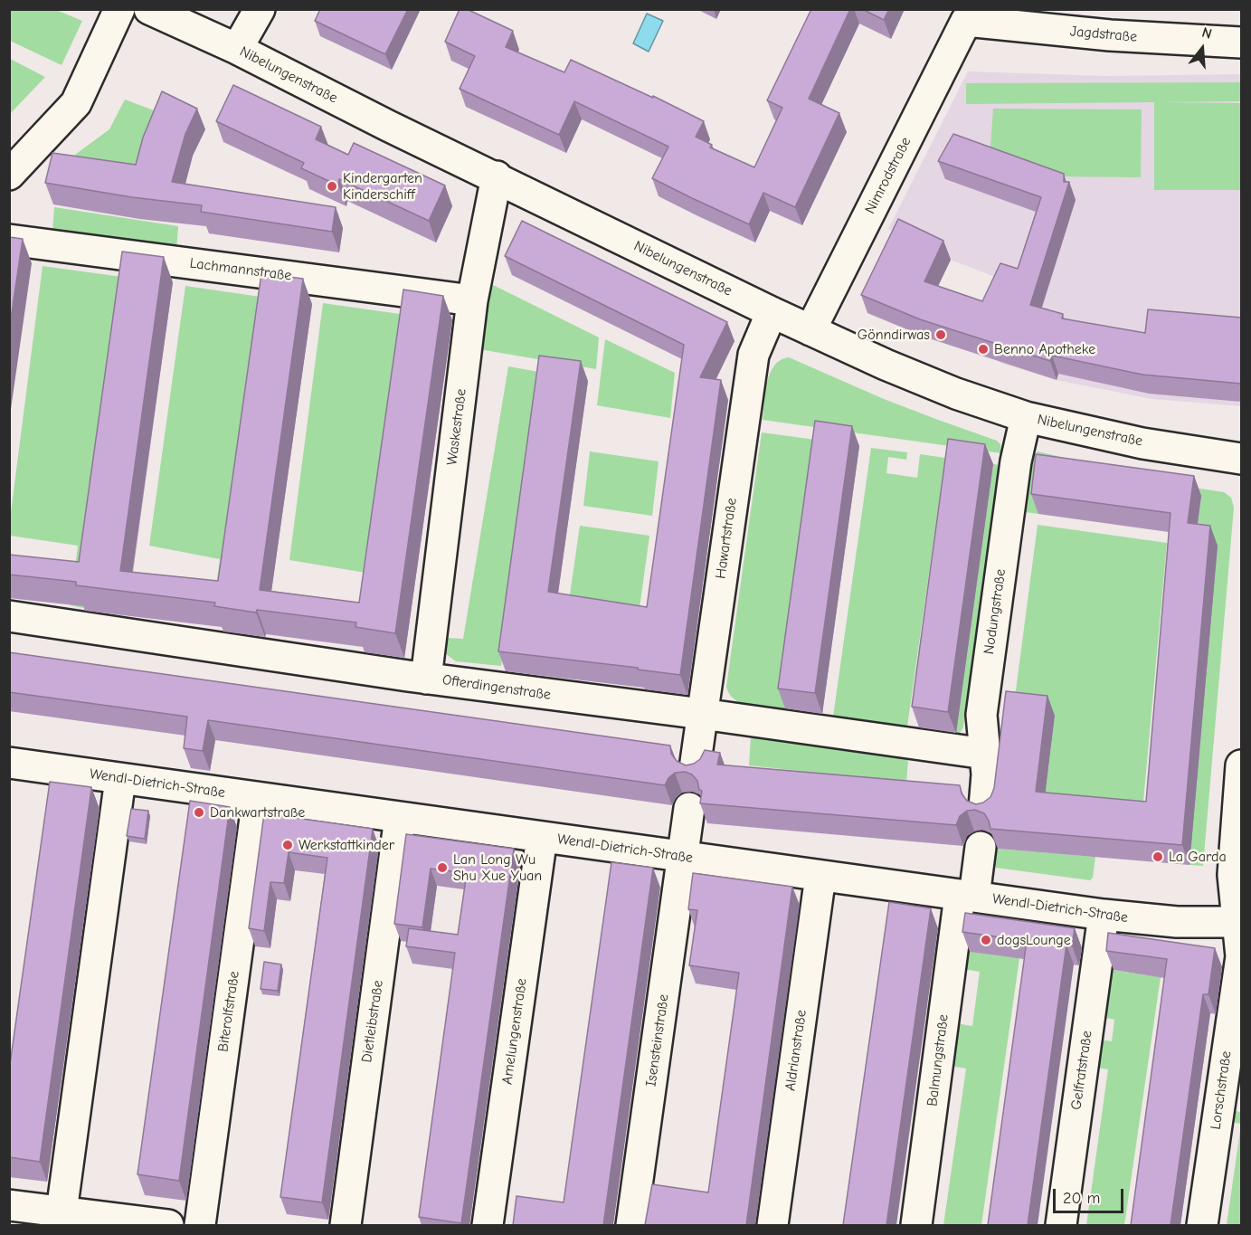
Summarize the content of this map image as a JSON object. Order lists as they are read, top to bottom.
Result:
{
  "streets": {
    "street": [
      "Jagdstraße",
      "Nibelungenstraße",
      "Nimrodstraße",
      "Lachmannstraße",
      "Waskestraße",
      "Hawartstraße",
      "Nodungstraße",
      "Ofterdingenstraße",
      "Wendl-Dietrich-Straße",
      "Biterolfstraße",
      "Dietleibstraße",
      "Amelungenstraße",
      "Isensteinstraße",
      "Aldrianstraße",
      "Balmungstraße",
      "Gelfratstraße",
      "Lorschstraße"
    ]
  },
  "crossings": [
    ["Jagdstraße", "Nimrodstraße"],
    ["Nibelungenstraße", "Nimrodstraße"],
    ["Nibelungenstraße", "Waskestraße"],
    ["Nibelungenstraße", "Hawartstraße"],
    ["Nibelungenstraße", "Nodungstraße"],
    ["Lachmannstraße", "Waskestraße"],
    ["Waskestraße", "Ofterdingenstraße"],
    ["Hawartstraße", "Ofterdingenstraße"],
    ["Nodungstraße", "Ofterdingenstraße"],
    ["Wendl-Dietrich-Straße", "Biterolfstraße"],
    ["Wendl-Dietrich-Straße", "Dietleibstraße"],
    ["Wendl-Dietrich-Straße", "Amelungenstraße"],
    ["Wendl-Dietrich-Straße", "Isensteinstraße"],
    ["Wendl-Dietrich-Straße", "Aldrianstraße"],
    ["Wendl-Dietrich-Straße", "Balmungstraße"],
    ["Wendl-Dietrich-Straße", "Gelfratstraße"],
    ["Wendl-Dietrich-Straße", "Lorschstraße"]
  ],
  "places": [
    "Kindergarten Kinderschiff",
    "Gönndirwas",
    "Benno Apotheke",
    "Dankwartstraße",
    "Werkstattkinder",
    "La Garda",
    "Lan Long Wu Shu Xue Yuan",
    "dogsLounge"
  ],
  "scale_bar": "20 m",
  "north": "top"
}
